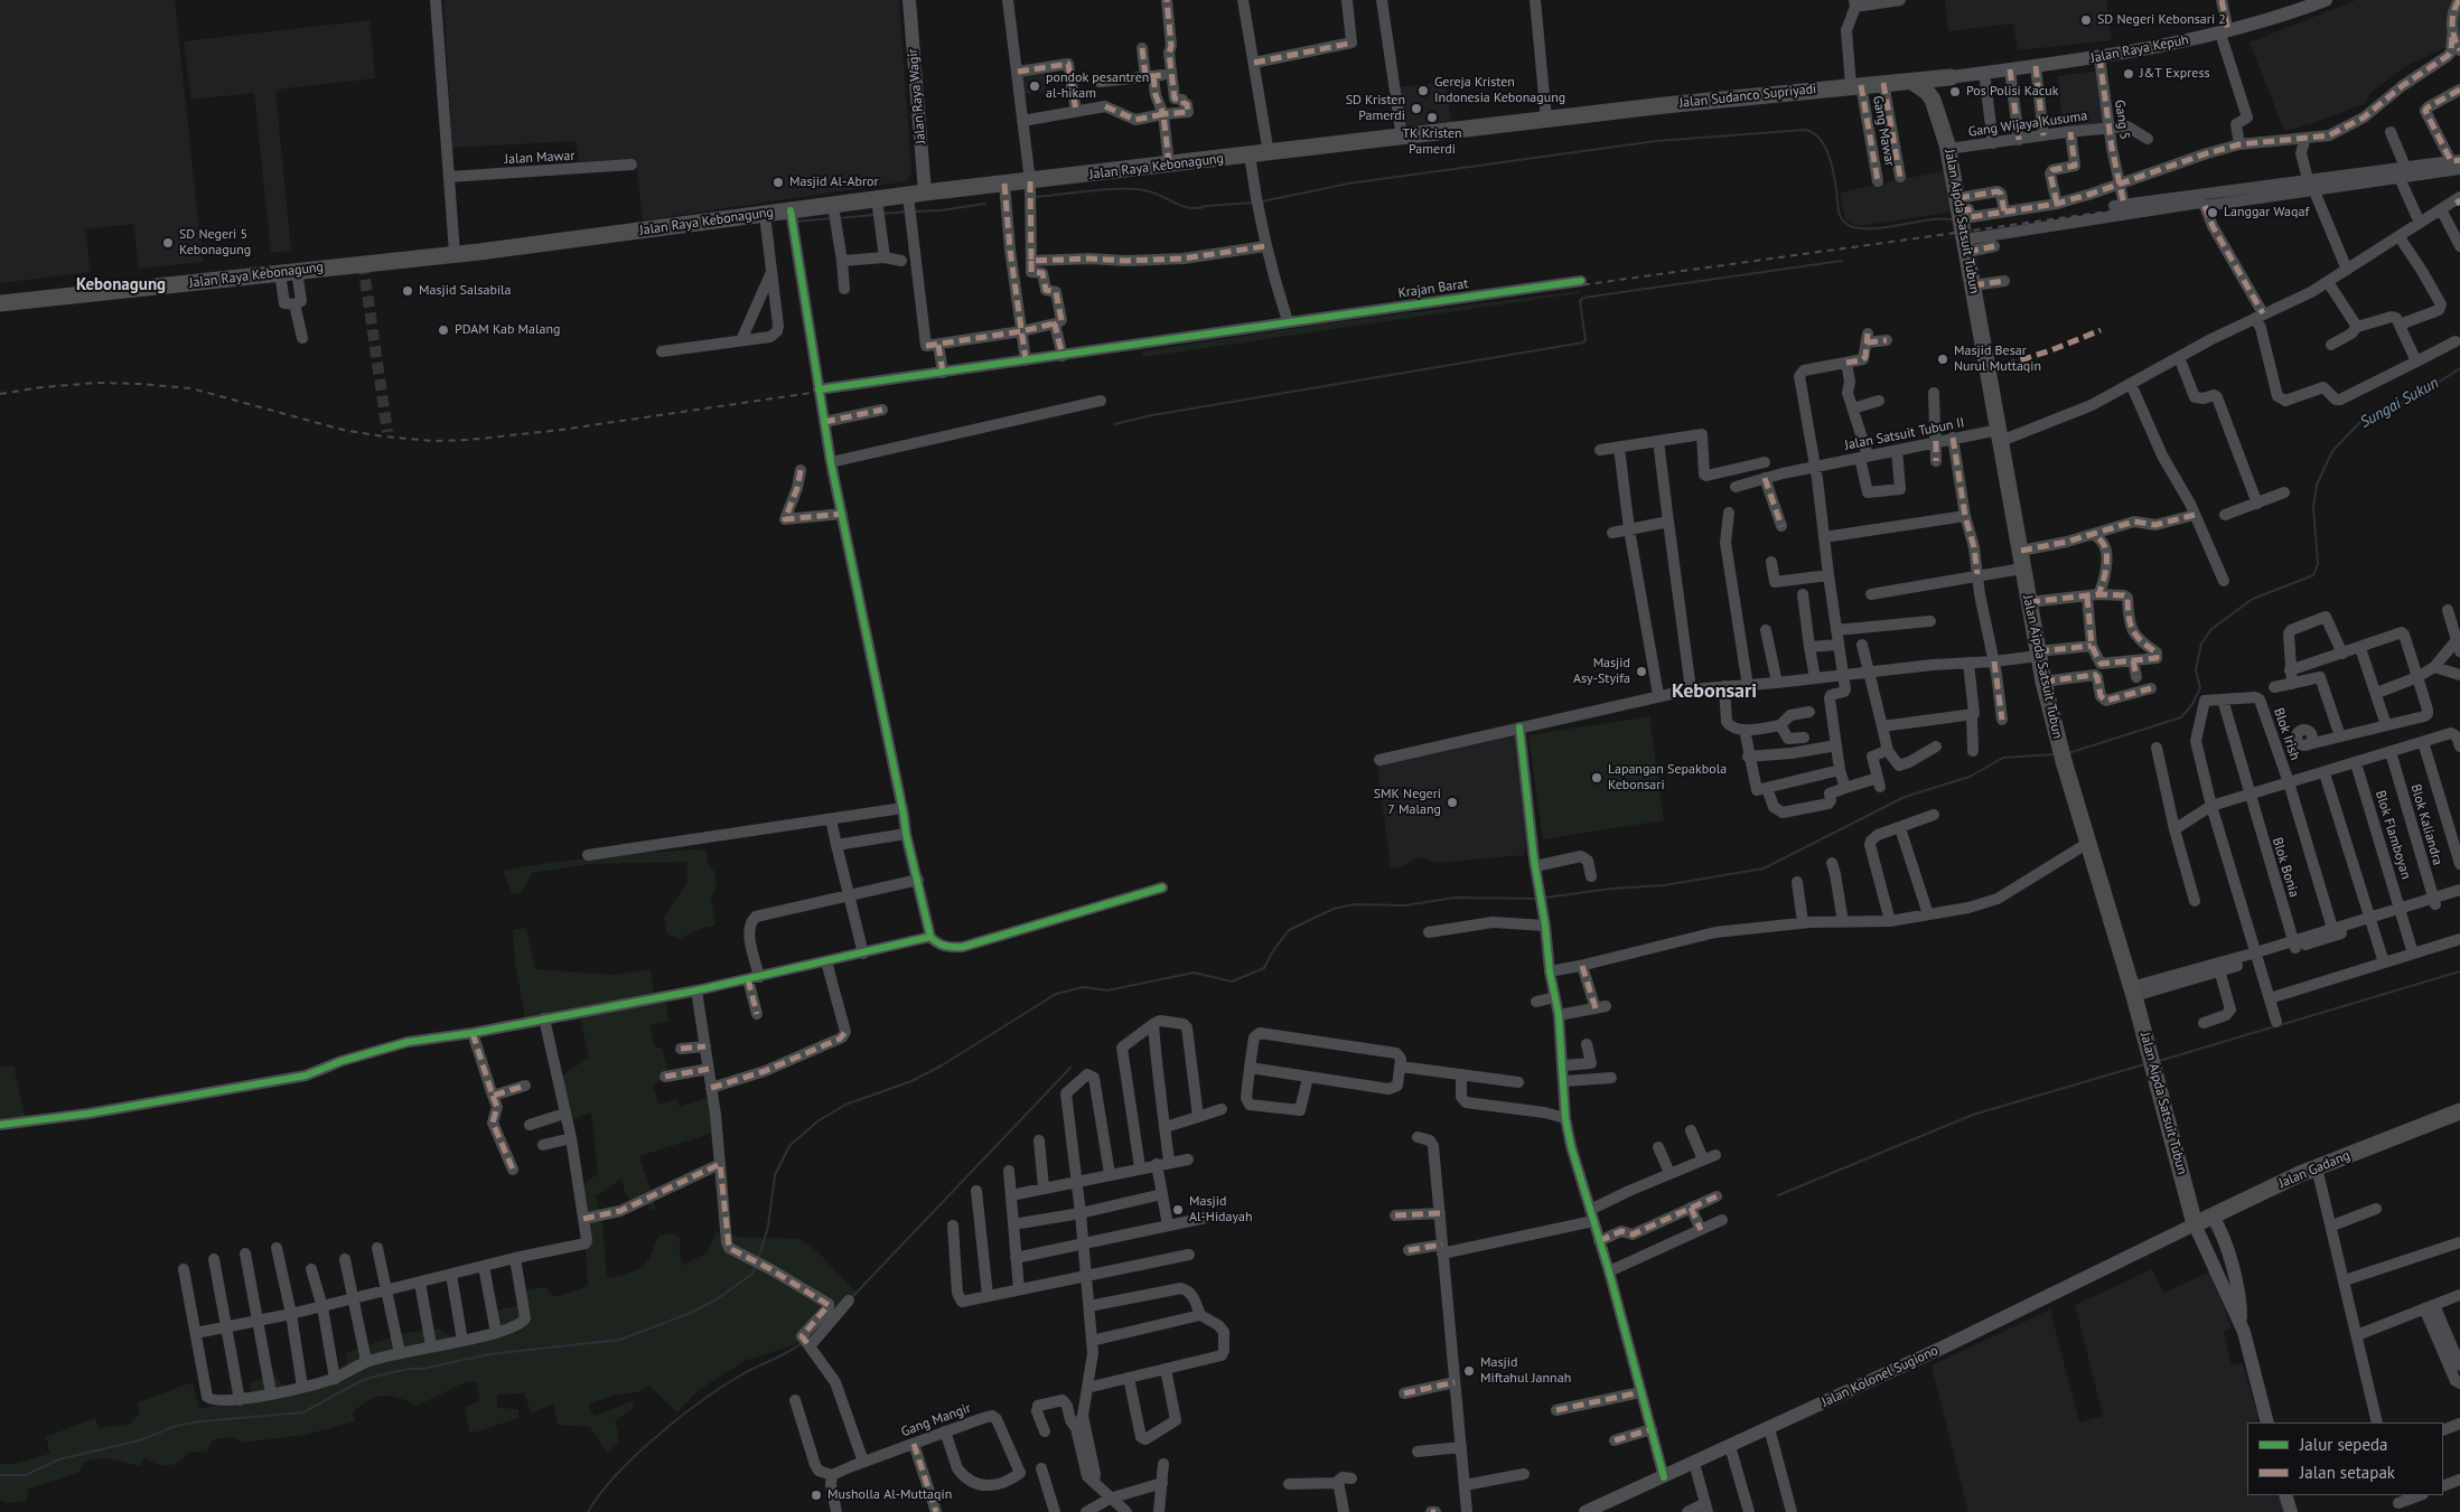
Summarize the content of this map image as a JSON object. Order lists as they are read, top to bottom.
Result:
{
  "streets": {
    "highway": [
      "Jalan Sudanco Supriyadi",
      "Jalan Raya Kebonagung",
      "Jalan Aipda Satsuit Tubun",
      "Jalan Gadang"
    ],
    "main road": ["Jalan Raya Kepuh", "Jalan Raya Wagir", "Jalan Kolonel Sugiono"],
    "street": [
      "Gang 5",
      "Gang Wijaya Kusuma",
      "Gang Mawar",
      "Jalan Mawar",
      "Krajan Barat",
      "Jalan Satsuit Tubun II",
      "Blok Irish",
      "Blok Kaliandra",
      "Blok Flamboyan",
      "Blok Bonia",
      "Gang Mangir"
    ]
  },
  "crossings": [
    ["Jalan Raya Kepuh", "Jalan Sudanco Supriyadi"],
    ["Jalan Raya Kepuh", "Gang 5"],
    ["Jalan Raya Kepuh", "Jalan Aipda Satsuit Tubun"],
    ["Jalan Raya Wagir", "Jalan Raya Kebonagung"],
    ["Jalan Sudanco Supriyadi", "Gang Mawar"],
    ["Jalan Sudanco Supriyadi", "Jalan Raya Kebonagung"],
    ["Jalan Sudanco Supriyadi", "Jalan Aipda Satsuit Tubun"],
    ["Gang 5", "Gang Wijaya Kusuma"],
    ["Gang Wijaya Kusuma", "Jalan Aipda Satsuit Tubun"],
    ["Jalan Aipda Satsuit Tubun", "Jalan Satsuit Tubun II"],
    ["Jalan Aipda Satsuit Tubun", "Jalan Gadang"],
    ["Blok Irish", "Blok Bonia"],
    ["Jalan Gadang", "Jalan Kolonel Sugiono"]
  ],
  "districts": ["Kebonagung", "Kebonsari"],
  "water": ["Sungai Sukun"],
  "places": [
    "SD Negeri Kebonsari 2",
    "J&T Express",
    "pondok pesantren al-hikam",
    "Gereja Kristen Indonesia Kebonagung",
    "Pos Polisi Kacuk",
    "SD Kristen Pamerdi",
    "TK Kristen Pamerdi",
    "Masjid Al-Abror",
    "Langgar Waqaf",
    "SD Negeri 5 Kebonagung",
    "Masjid Salsabila",
    "PDAM Kab Malang",
    "Masjid Besar Nurul Muttaqin",
    "Masjid Asy-Styifa",
    "Lapangan Sepakbola Kebonsari",
    "SMK Negeri 7 Malang",
    "Masjid Al-Hidayah",
    "Masjid Miftahul Jannah",
    "Musholla Al-Muttaqin"
  ],
  "legend": ["Jalur sepeda", "Jalan setapak"]
}
